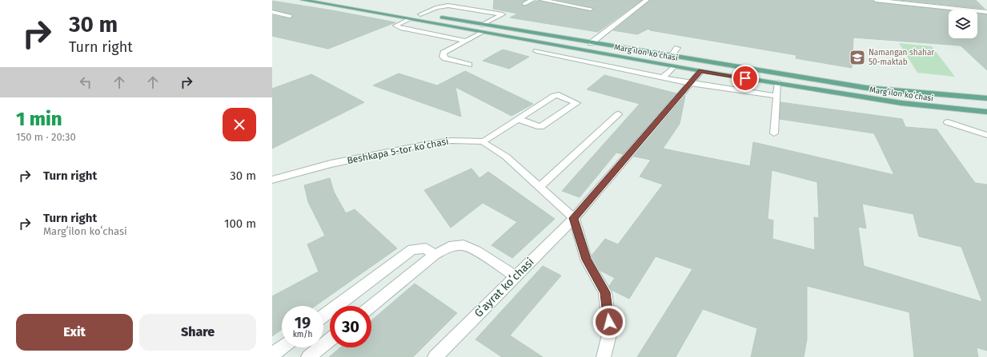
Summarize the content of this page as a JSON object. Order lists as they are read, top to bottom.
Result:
{
  "streets": {
    "main road": ["Margʻilon koʻchasi"],
    "street": ["Beshkapa 5-tor koʻchasi", "Gʻayrat koʻchasi"]
  },
  "crossings": [
    ["Margʻilon koʻchasi", "Gʻayrat koʻchasi"]
  ],
  "places": {
    "school or university": ["Namangan shahar 50-maktab"]
  },
  "page": {
    "turn": ["30 m", "Turn right"],
    "heading": ["1 min", "150 m · 20:30"],
    "list": [
      {
        "name": "Turn right",
        "value": "30 m"
      },
      {
        "name": "Turn right",
        "note": "Margʻilon koʻchasi",
        "value": "100 m"
      }
    ],
    "speed": "19 km/h",
    "limit": "30",
    "buttons": ["Exit", "Share"]
  }
}
